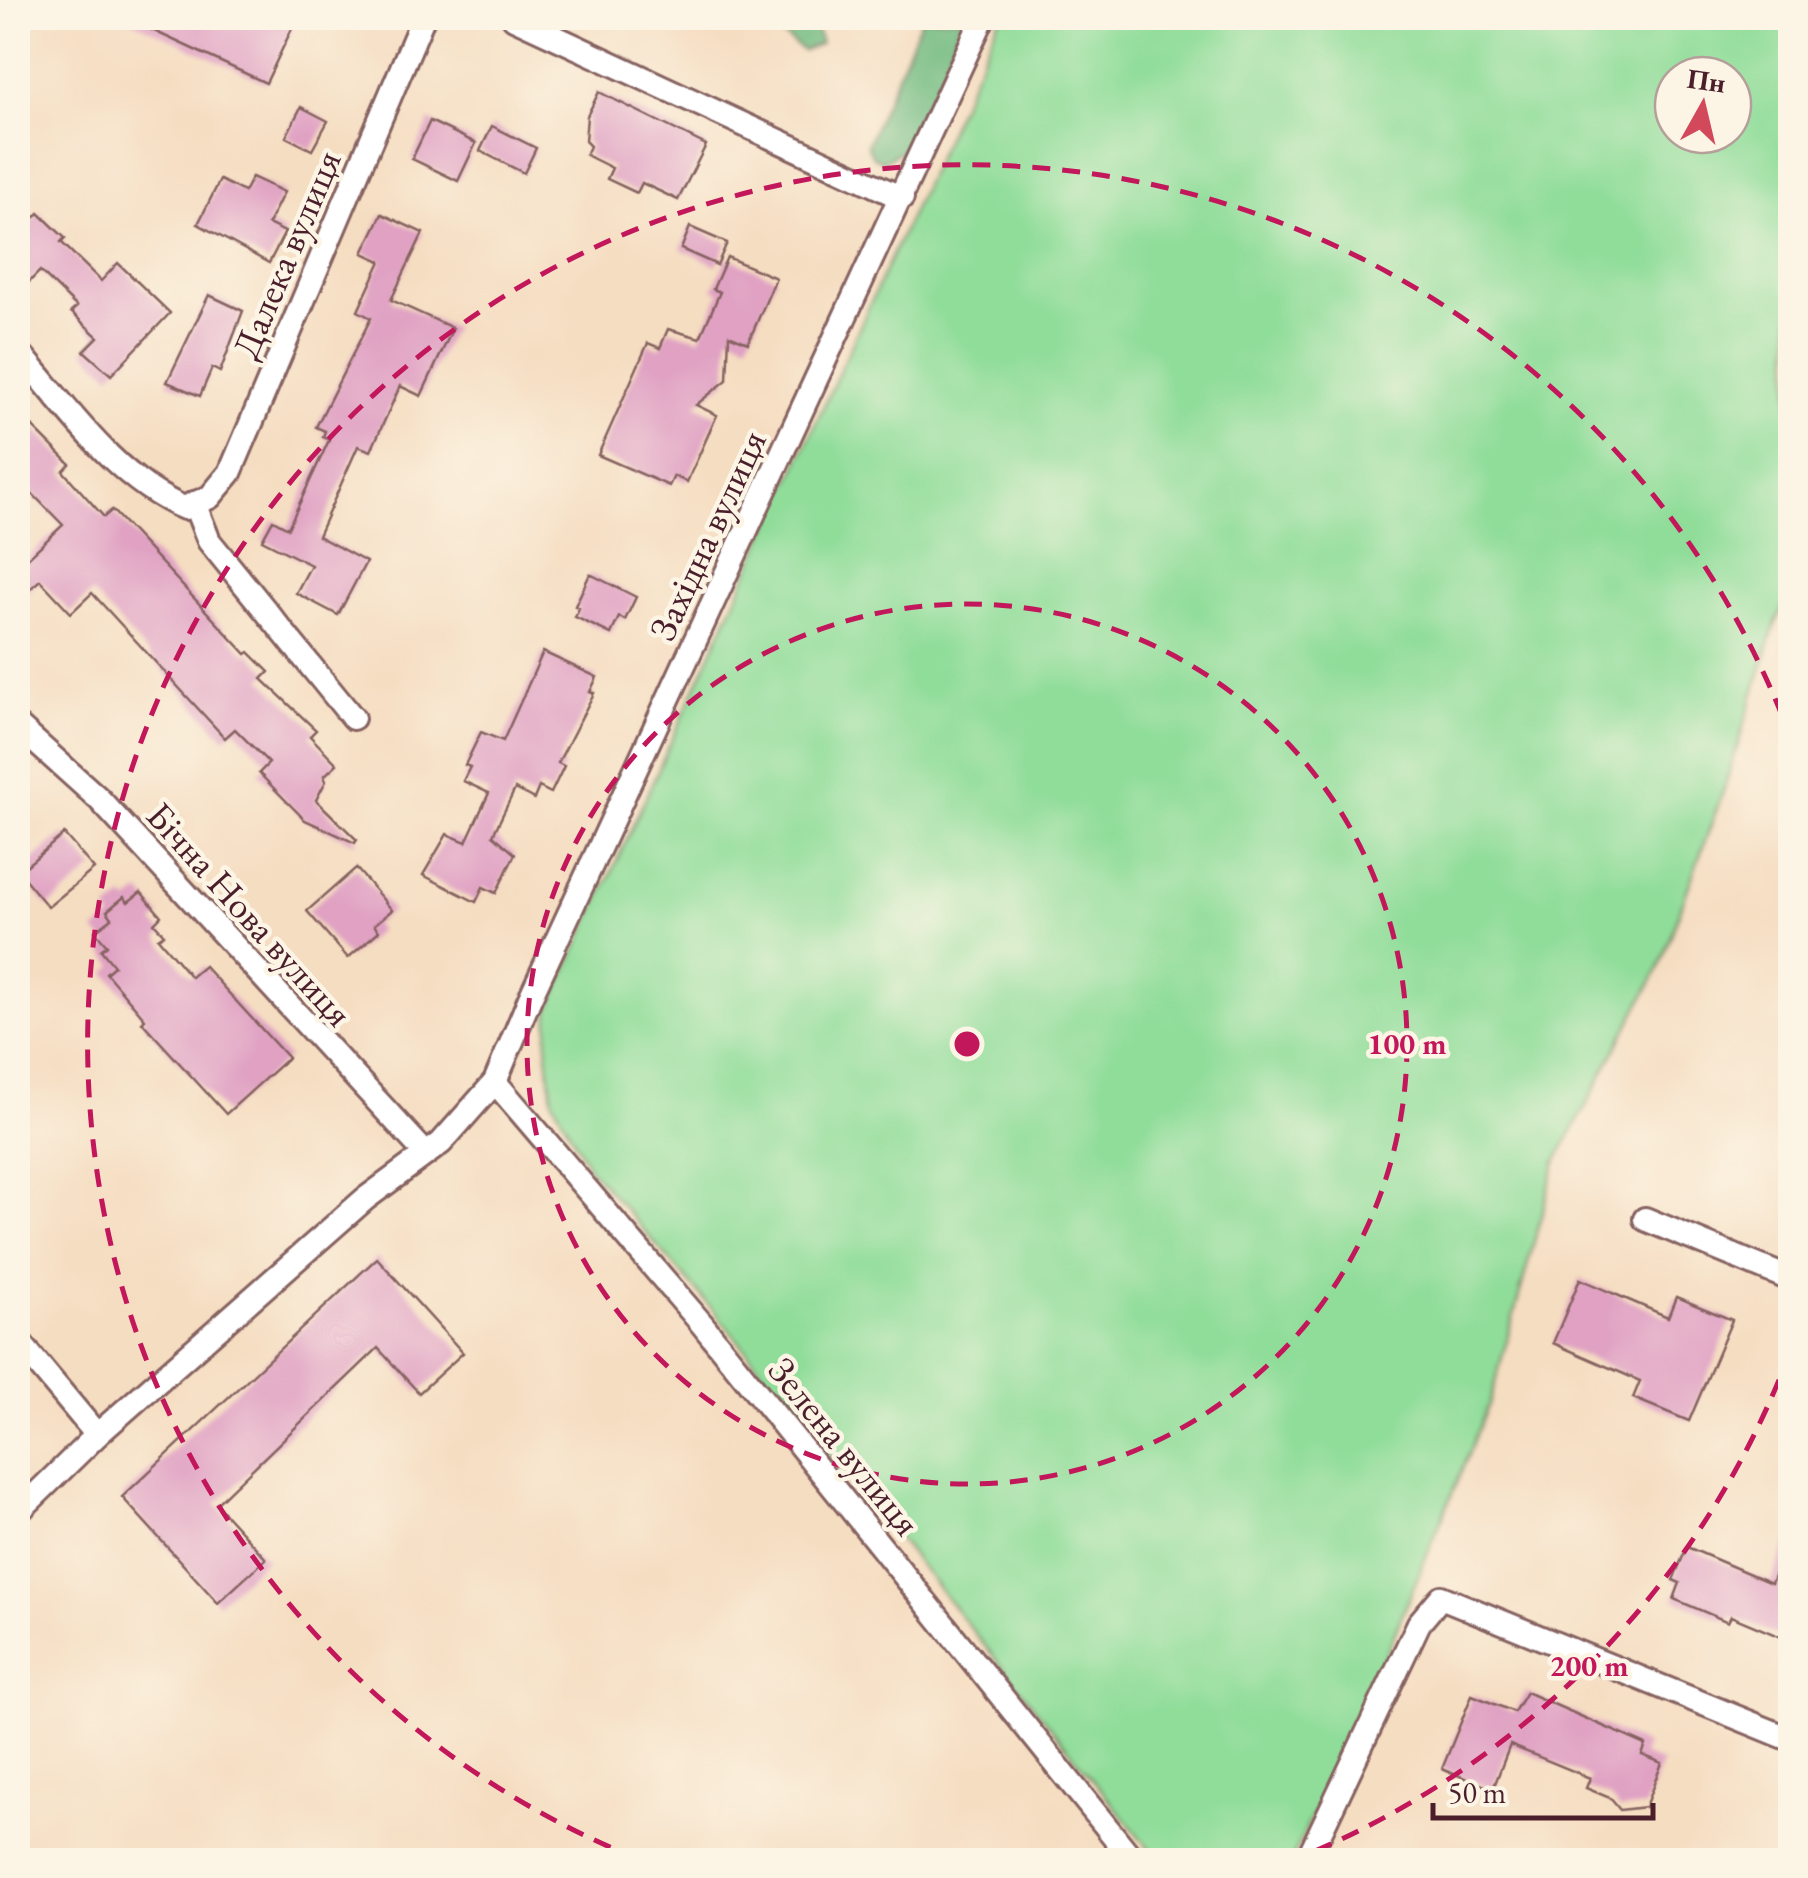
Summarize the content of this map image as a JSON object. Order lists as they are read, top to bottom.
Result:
{
  "streets": {
    "street": [
      "Далека вулиця",
      "Західна вулиця",
      "Бічна Нова вулиця",
      "Зелена вулиця"
    ]
  },
  "crossings": [
    ["Західна вулиця", "Зелена вулиця"]
  ],
  "scale_bar": "50 m",
  "north": "top",
  "rings": ["100 m", "200 m"]
}
